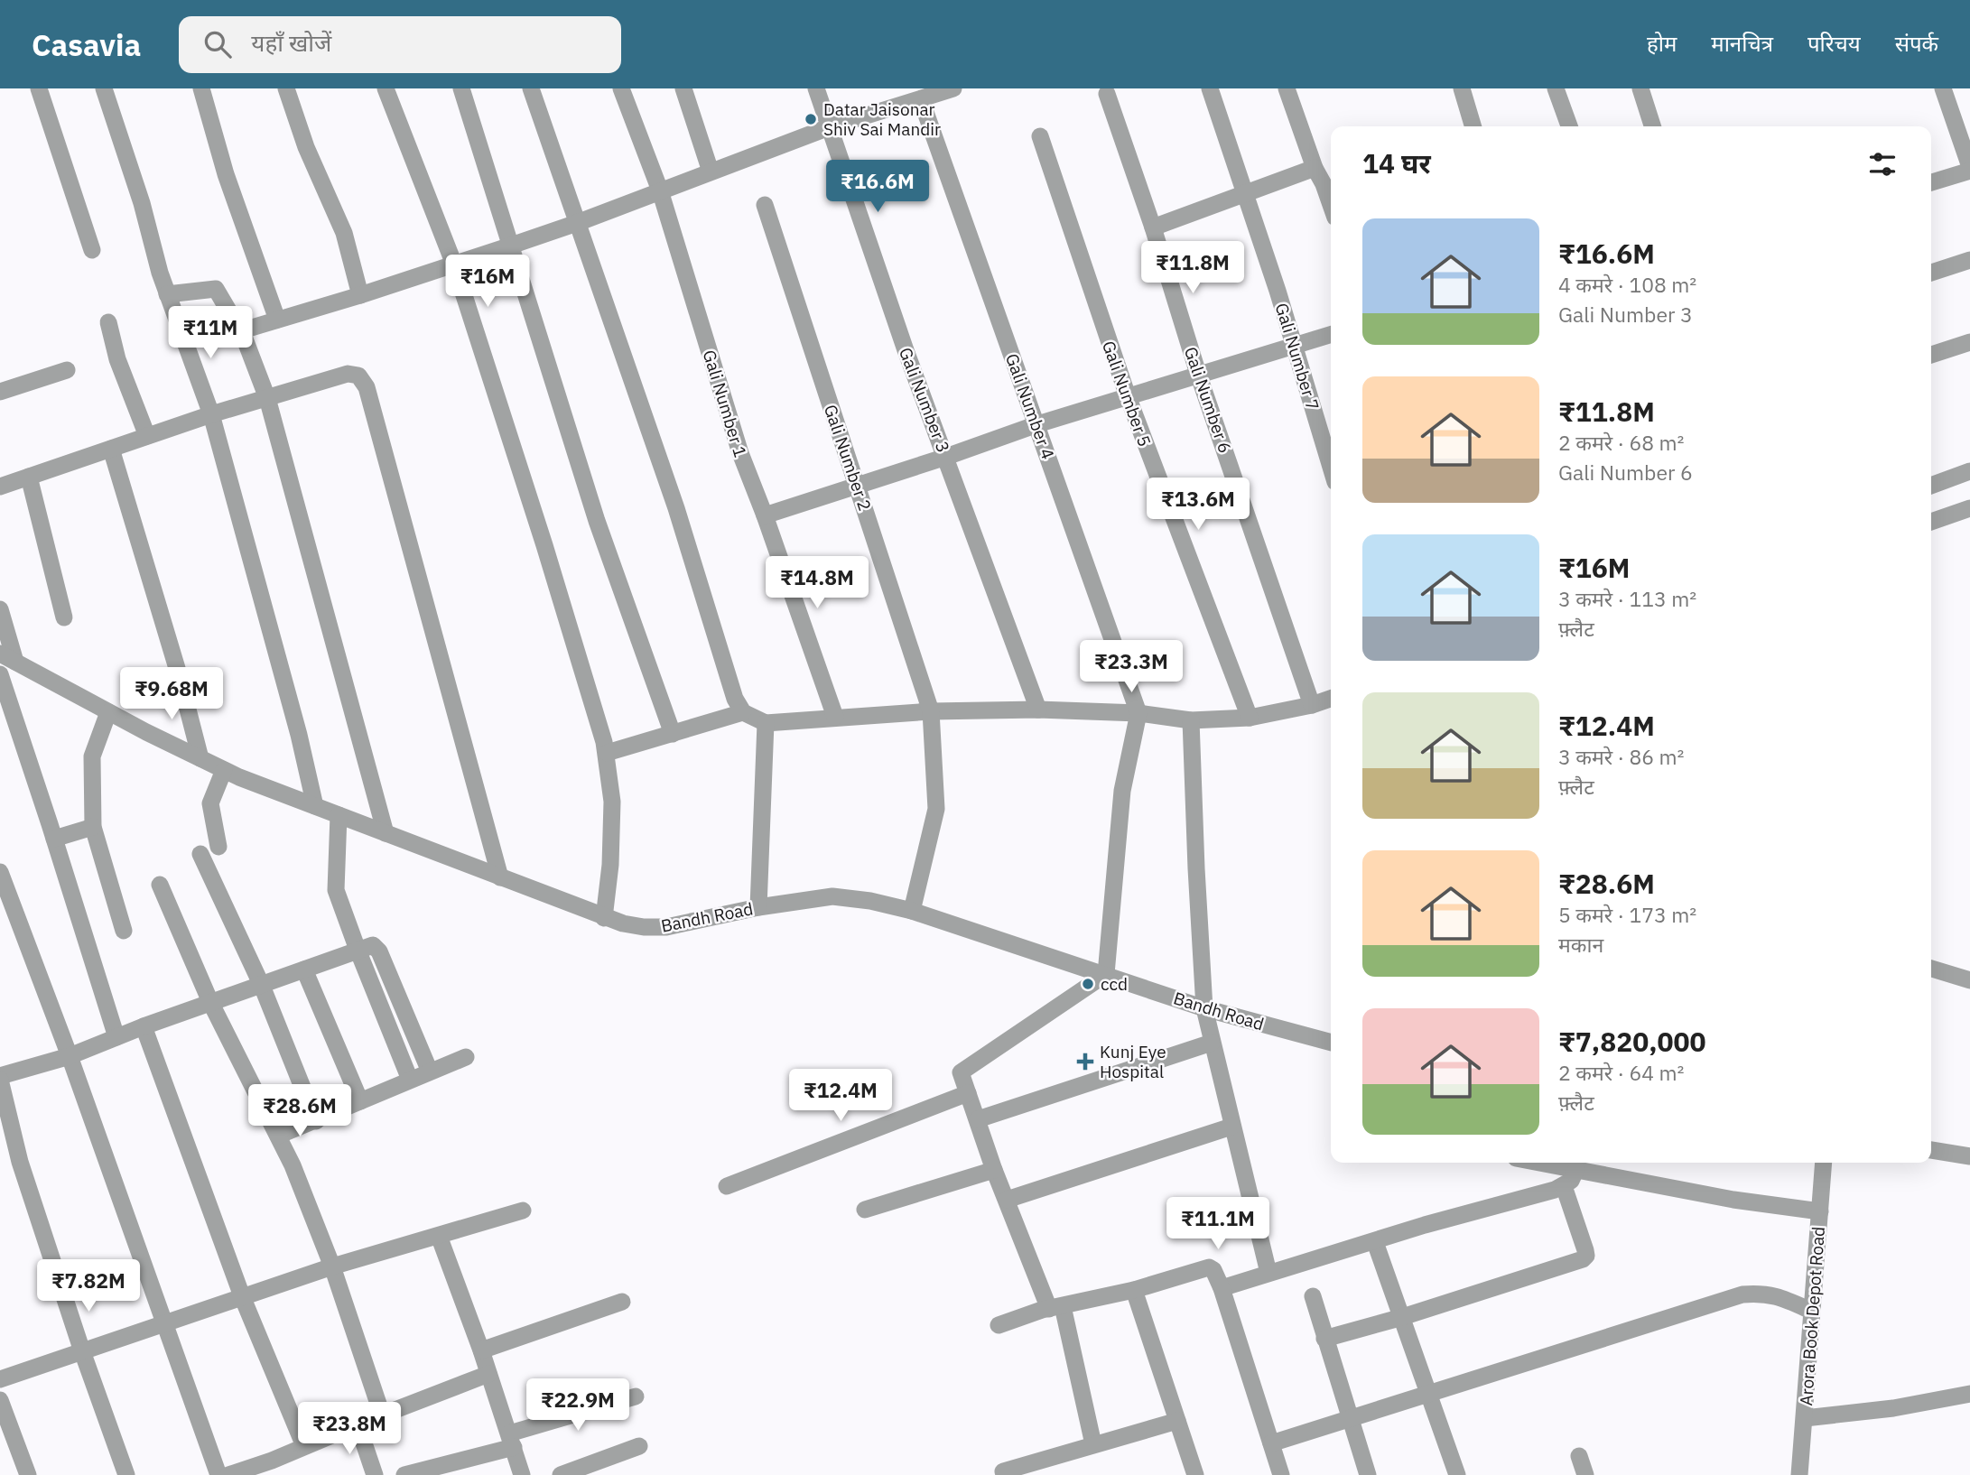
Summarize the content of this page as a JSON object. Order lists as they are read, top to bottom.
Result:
{
  "streets": {
    "street": [
      "Gali Number 7",
      "Gali Number 5",
      "Gali Number 3",
      "Gali Number 6",
      "Gali Number 1",
      "Gali Number 4",
      "Gali Number 2",
      "Bandh Road",
      "Arora Book Depot Road"
    ]
  },
  "crossings": [
    ["Gali Number 2", "Bandh Road"]
  ],
  "places": {
    "other": ["Datar Jaisonar Shiv Sai Mandir", "ccd"],
    "health": ["Kunj Eye Hospital"]
  },
  "page": {
    "header": "Casavia",
    "search": "यहाँ खोजें",
    "nav": [
      "होम",
      "मानचित्र",
      "परिचय",
      "संपर्क"
    ],
    "heading": "14 घर",
    "price": [
      "₹16.6M",
      "₹11.8M",
      "₹16M",
      "₹11M",
      "₹13.6M",
      "₹14.8M",
      "₹23.3M",
      "₹9.68M",
      "₹12.4M",
      "₹28.6M",
      "₹11.1M",
      "₹7.82M",
      "₹22.9M",
      "₹23.8M"
    ],
    "list": [
      {
        "name": "₹16.6M",
        "note": "4 कमरे · 108 m² · Gali Number 3"
      },
      {
        "name": "₹11.8M",
        "note": "2 कमरे · 68 m² · Gali Number 6"
      },
      {
        "name": "₹16M",
        "note": "3 कमरे · 113 m² · फ़्लैट"
      },
      {
        "name": "₹12.4M",
        "note": "3 कमरे · 86 m² · फ़्लैट"
      },
      {
        "name": "₹28.6M",
        "note": "5 कमरे · 173 m² · मकान"
      },
      {
        "name": "₹7,820,000",
        "note": "2 कमरे · 64 m² · फ़्लैट"
      }
    ]
  }
}
